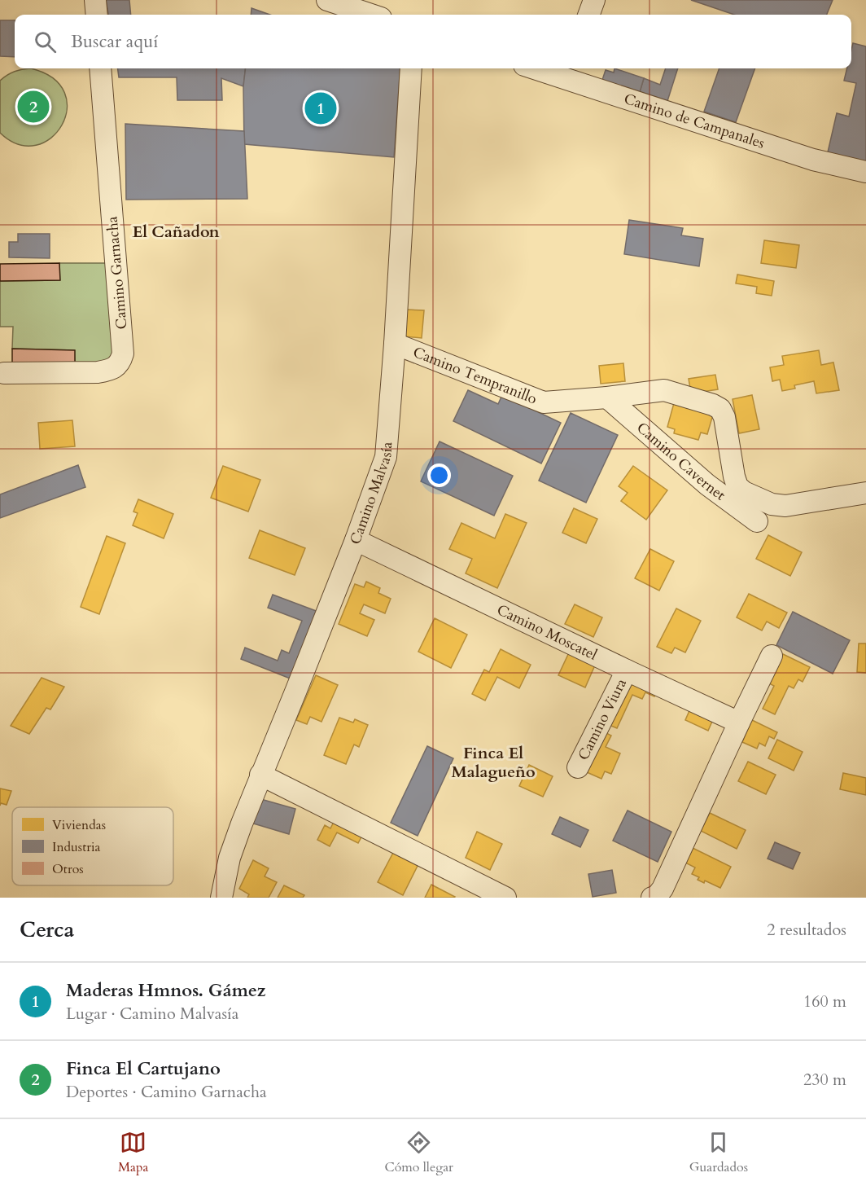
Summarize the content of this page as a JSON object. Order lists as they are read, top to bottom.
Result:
{
  "streets": {
    "street": [
      "Camino de Campanales",
      "Camino Garnacha",
      "Camino Tempranillo",
      "Camino Cavernet",
      "Camino Malvasía",
      "Camino Moscatel",
      "Camino Viura"
    ]
  },
  "crossings": [
    ["Camino Tempranillo", "Camino Cavernet"],
    ["Camino Tempranillo", "Camino Malvasía"],
    ["Camino Malvasía", "Camino Moscatel"],
    ["Camino Moscatel", "Camino Viura"]
  ],
  "districts": ["El Cañadon", "Finca El Malagueño"],
  "legend": ["Viviendas", "Industria", "Otros"],
  "page": {
    "search": "Buscar aquí",
    "pins": ["2", "1"],
    "heading": ["Cerca", "2 resultados"],
    "list": [
      {
        "mark": "1",
        "name": "Maderas Hmnos. Gámez",
        "note": "Lugar · Camino Malvasía",
        "value": "160 m"
      },
      {
        "mark": "2",
        "name": "Finca El Cartujano",
        "note": "Deportes · Camino Garnacha",
        "value": "230 m"
      }
    ],
    "nav": ["Mapa", "Cómo llegar", "Guardados"]
  }
}
